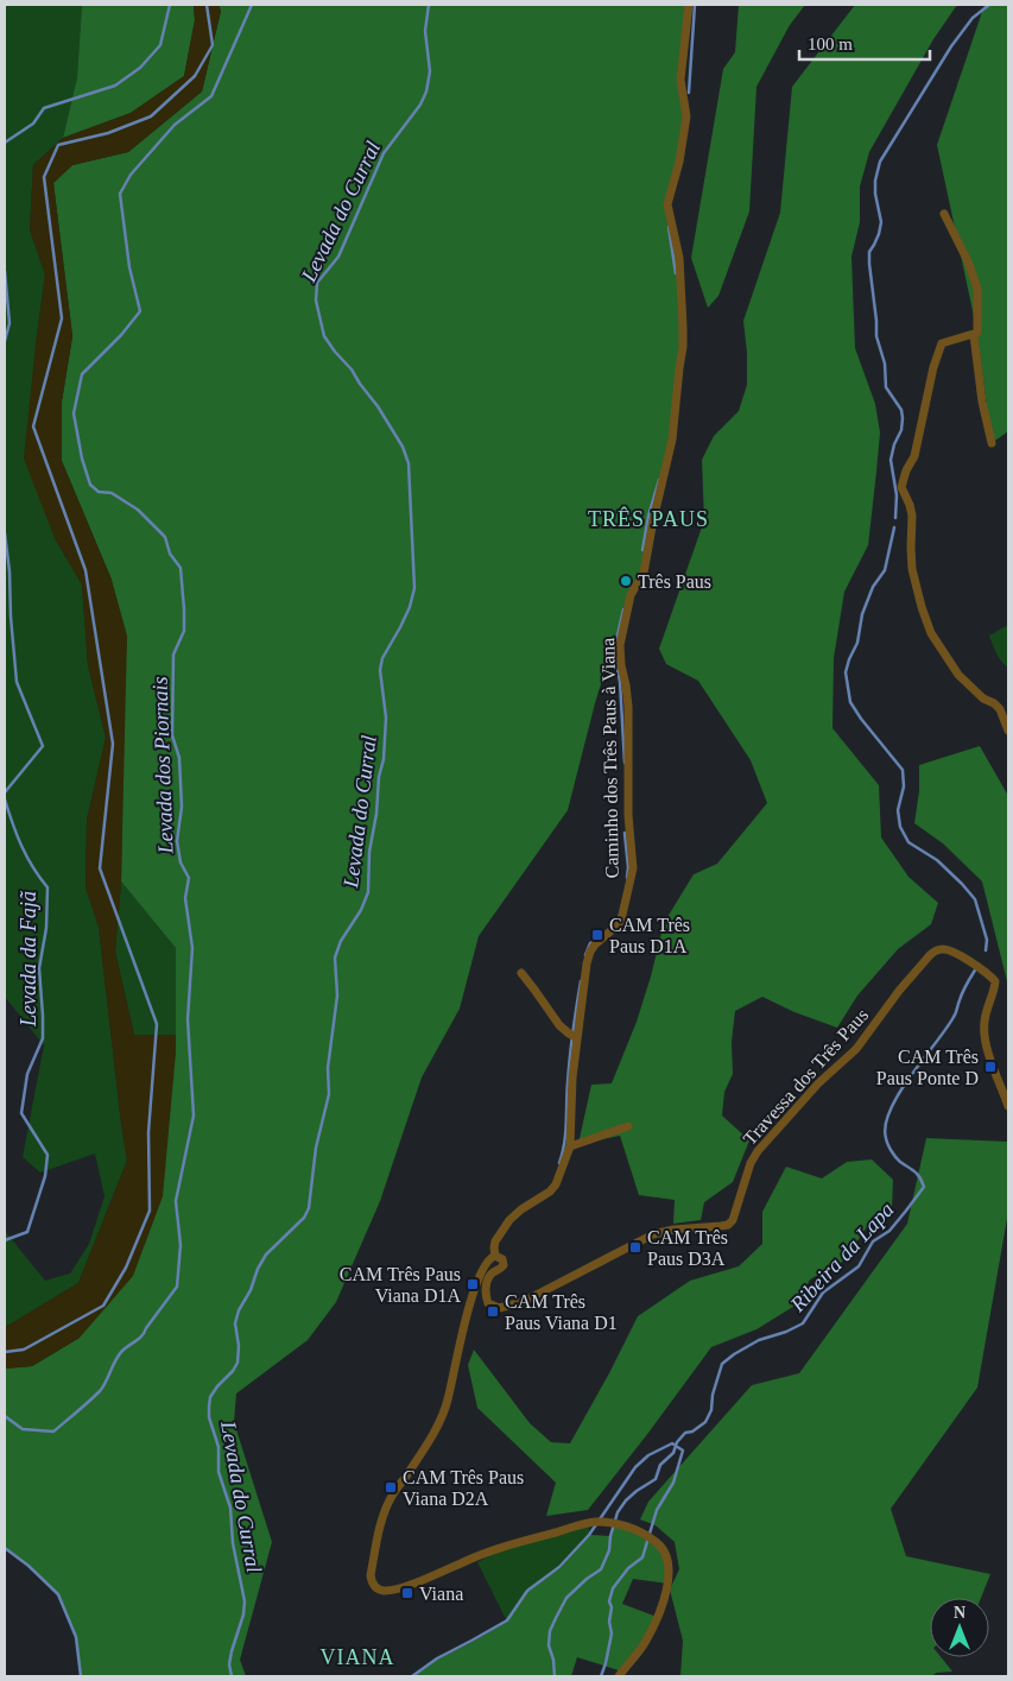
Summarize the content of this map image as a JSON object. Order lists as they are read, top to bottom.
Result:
{
  "streets": {
    "street": ["Caminho dos Três Paus à Viana", "Travessa dos Três Paus"]
  },
  "crossings": [
    ["Caminho dos Três Paus à Viana", "Travessa dos Três Paus"]
  ],
  "districts": ["TRÊS PAUS", "VIANA"],
  "water": [
    "Levada do Curral",
    "Levada dos Piornais",
    "Levada da Fajã",
    "Ribeira da Lapa"
  ],
  "places": {
    "other": ["Três Paus"],
    "transit": [
      "CAM Três Paus D1A",
      "CAM Três Paus Ponte D",
      "CAM Três Paus D3A",
      "CAM Três Paus Viana D1A",
      "CAM Três Paus Viana D1",
      "CAM Três Paus Viana D2A",
      "Viana"
    ]
  },
  "scale_bar": "100 m",
  "north": "top"
}
